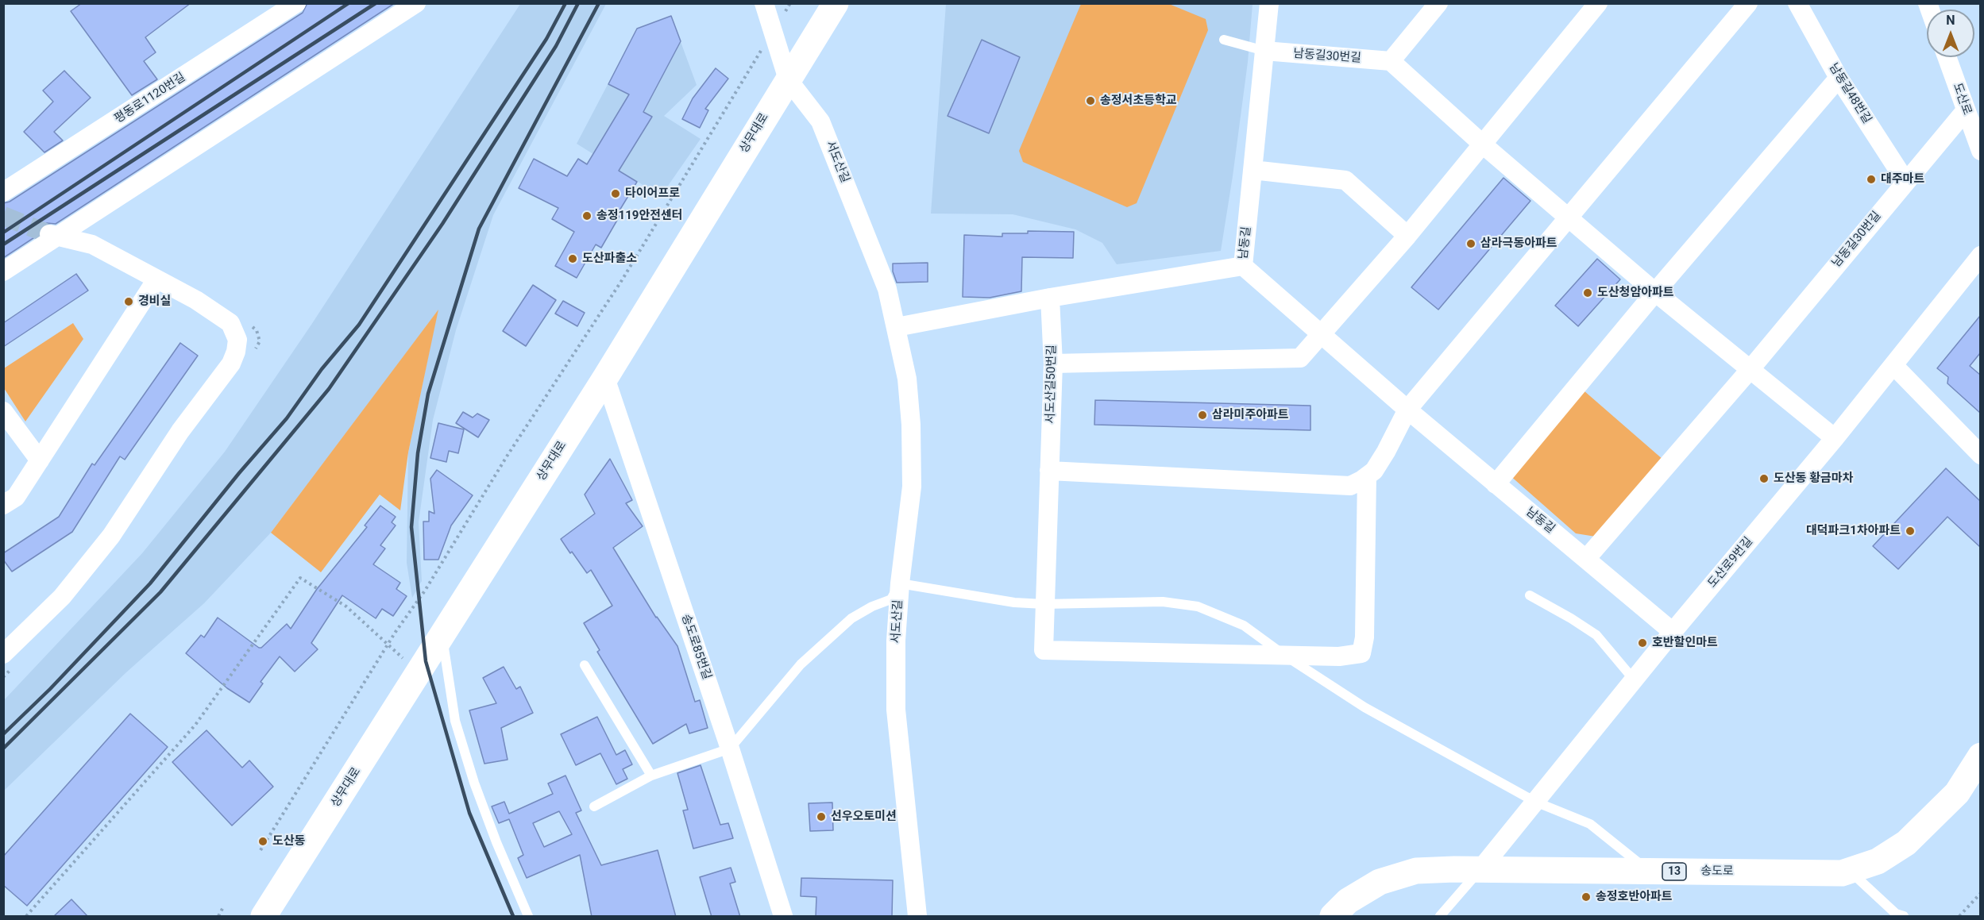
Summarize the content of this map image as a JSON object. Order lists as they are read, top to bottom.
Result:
{
  "streets": {
    "main road": ["상무대로", "13", "송도로"],
    "street": [
      "남동길30번길",
      "남동길48번길",
      "평동로1120번길",
      "도산로",
      "서도산길",
      "남동길",
      "서도산길50번길",
      "도산로9번길",
      "송도로85번길"
    ]
  },
  "crossings": [
    ["남동길30번길", "남동길48번길"],
    ["남동길30번길", "도산로"],
    ["남동길30번길", "남동길"],
    ["상무대로", "서도산길"],
    ["상무대로", "송도로85번길"],
    ["남동길", "도산로9번길"],
    ["도산로9번길", "송도로"]
  ],
  "places": [
    "송정서초등학교",
    "대주마트",
    "타이어프로",
    "송정119안전센터",
    "삼라극동아파트",
    "도산파출소",
    "도산청암아파트",
    "경비실",
    "삼라미주아파트",
    "도산동 황금마차",
    "대덕파크1차아파트",
    "호반할인마트",
    "선우오토미션",
    "도산동",
    "송정호반아파트"
  ],
  "north": "top"
}
